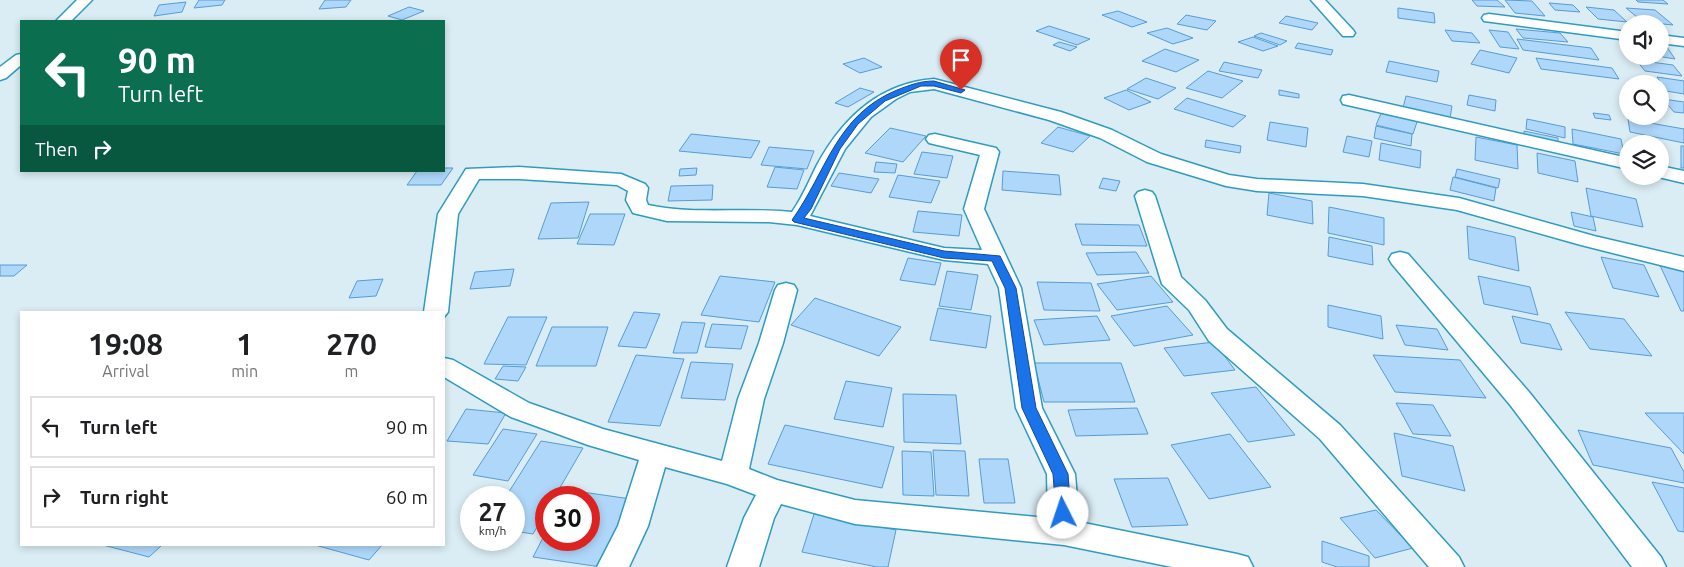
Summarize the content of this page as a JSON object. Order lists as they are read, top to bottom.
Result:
{
  "page": {
    "turn": ["90 m", "Turn left"],
    "then": "Then",
    "eta": [
      "19:08",
      "Arrival",
      "1",
      "min",
      "270",
      "m"
    ],
    "list": [
      {
        "name": "Turn left",
        "value": "90 m"
      },
      {
        "name": "Turn right",
        "value": "60 m"
      }
    ],
    "speed": "27 km/h",
    "limit": "30"
  }
}
